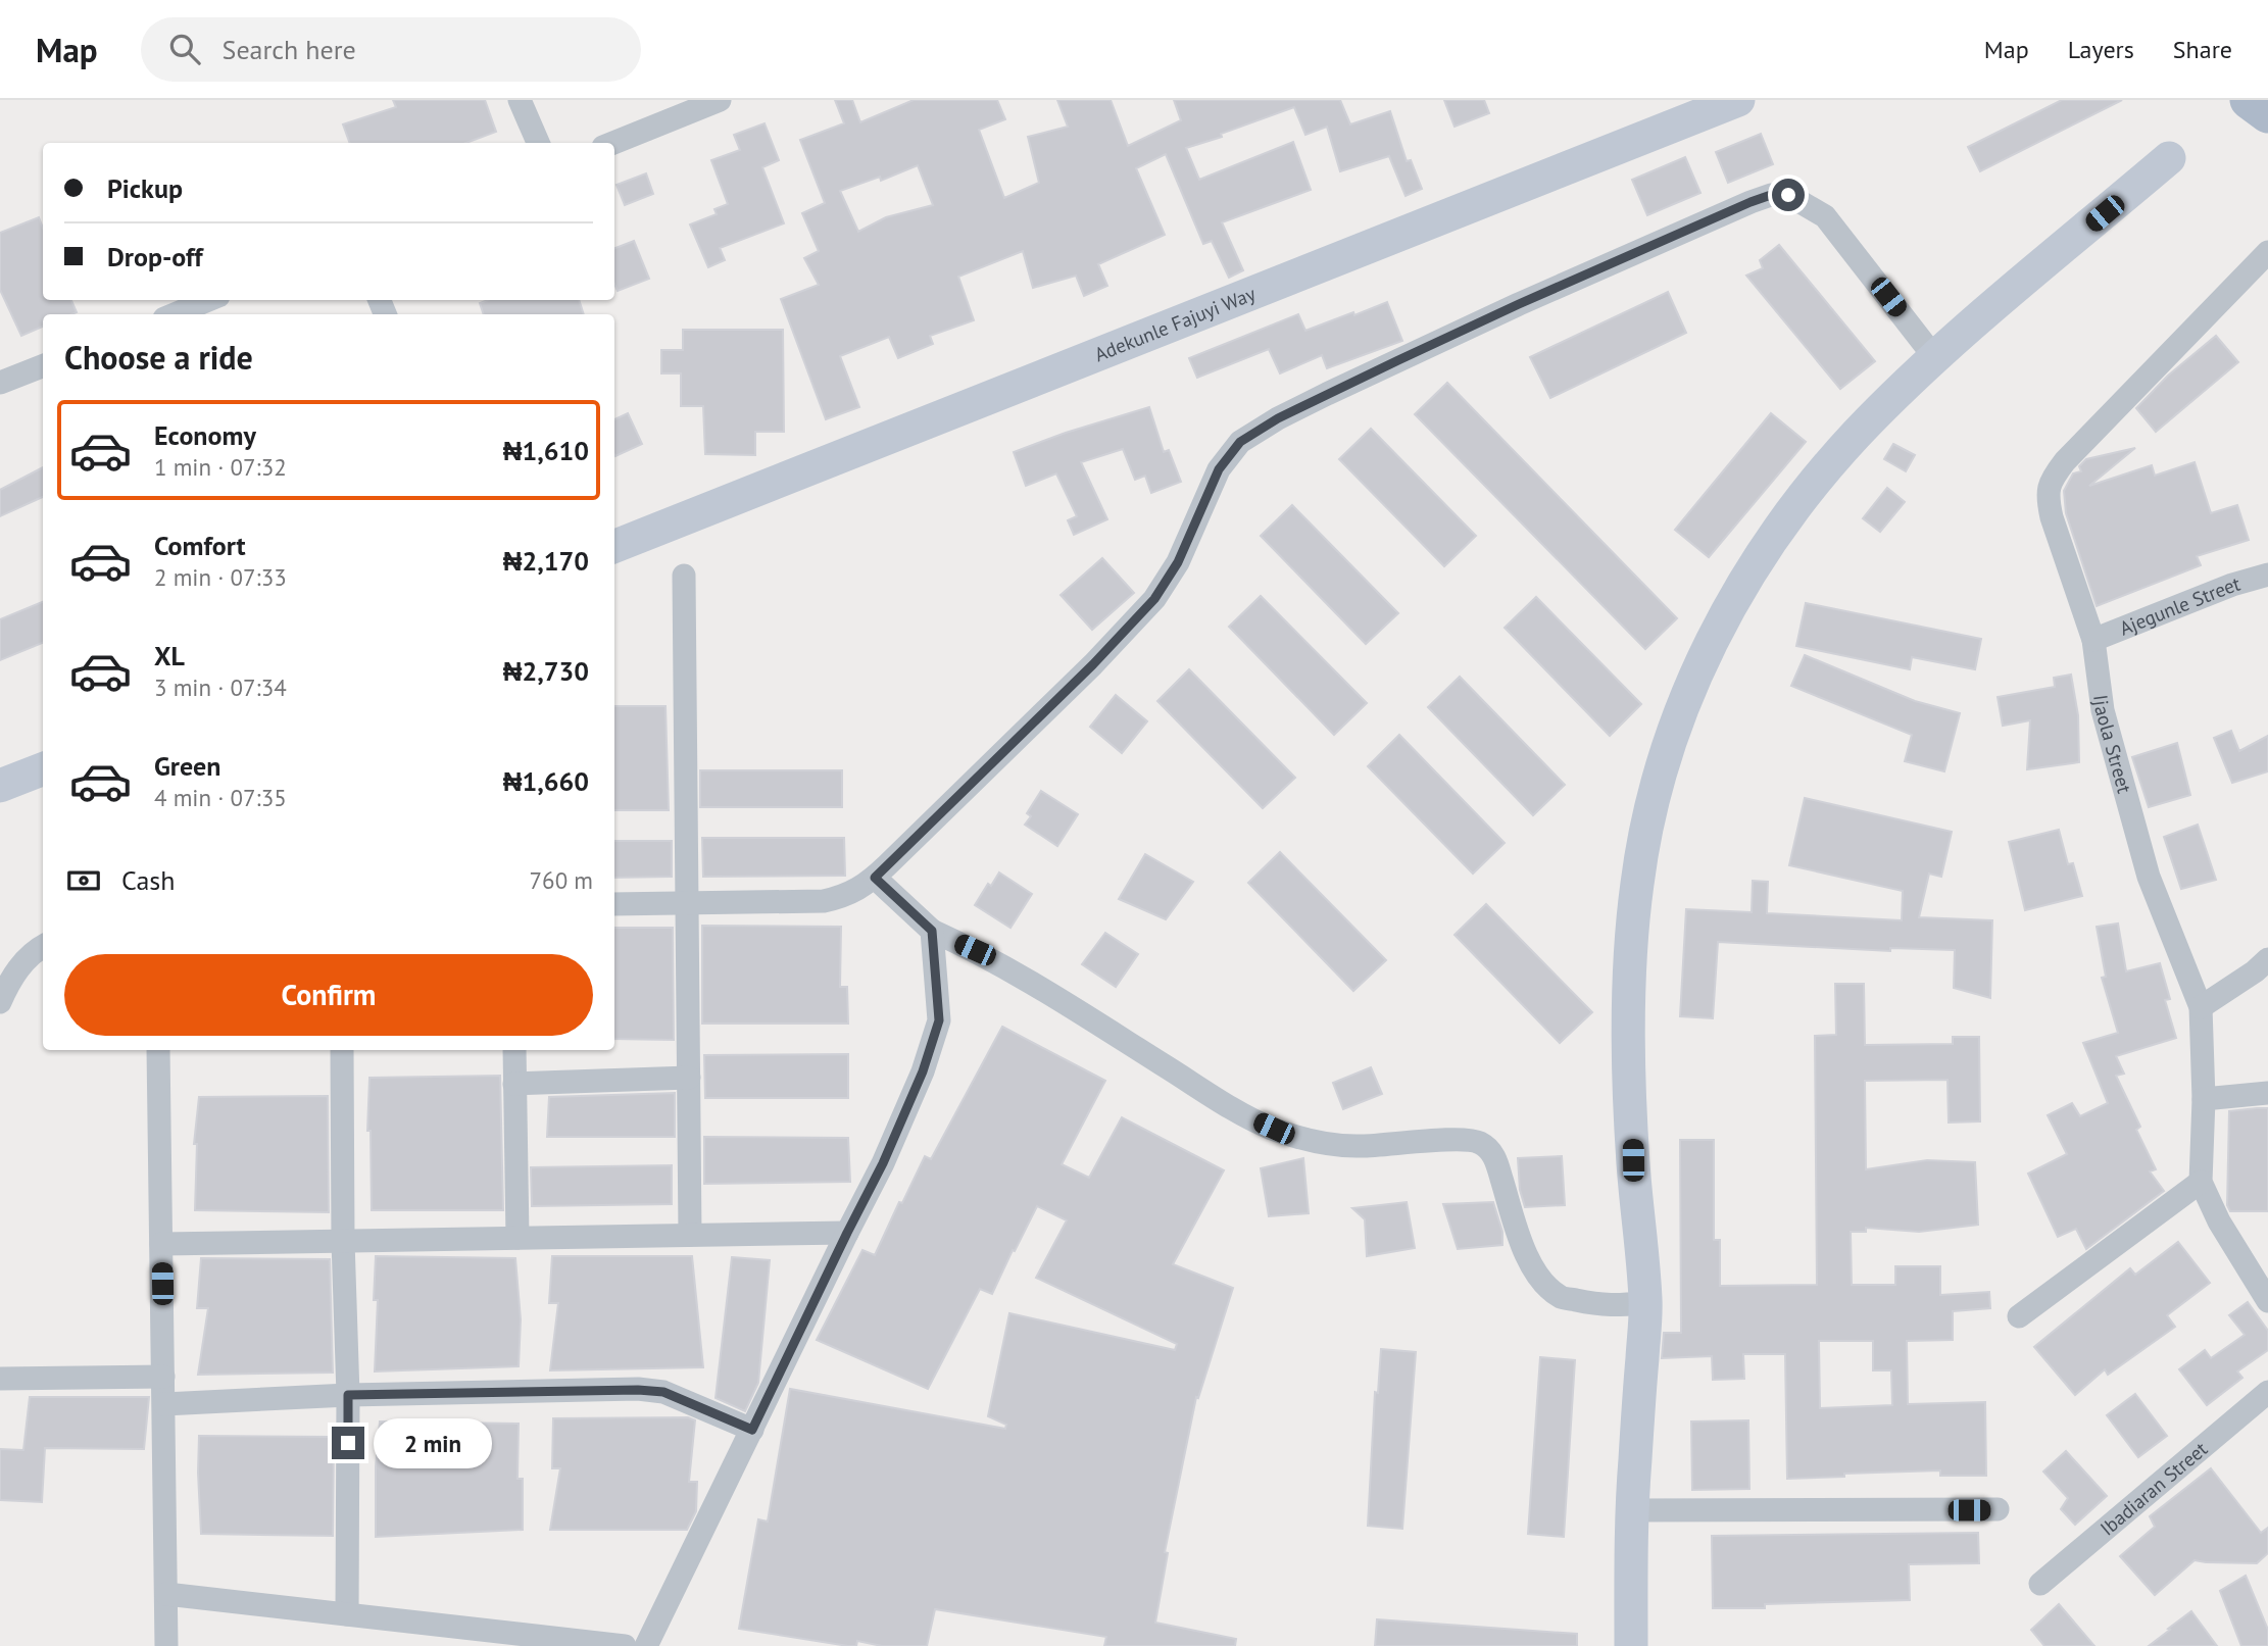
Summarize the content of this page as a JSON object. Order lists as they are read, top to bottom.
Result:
{
  "streets": {
    "street": [
      "Adekunle Fajuyi Way",
      "Ajegunle Street",
      "Ijaola Street",
      "Ibadiaran Street"
    ]
  },
  "crossings": [
    ["Ajegunle Street", "Ijaola Street"]
  ],
  "page": {
    "header": "Map",
    "search": "Search here",
    "nav": ["Map", "Layers", "Share"],
    "banner": ["Pickup", "Drop-off"],
    "heading": "Choose a ride",
    "list": [
      {
        "name": "Economy",
        "note": "1 min · 07:32",
        "value": "₦1,610"
      },
      {
        "name": "Comfort",
        "note": "2 min · 07:33",
        "value": "₦2,170"
      },
      {
        "name": "XL",
        "note": "3 min · 07:34",
        "value": "₦2,730"
      },
      {
        "name": "Green",
        "note": "4 min · 07:35",
        "value": "₦1,660"
      }
    ],
    "pay": ["Cash", "760 m"],
    "buttons": "Confirm",
    "bubble": "2 min"
  }
}
